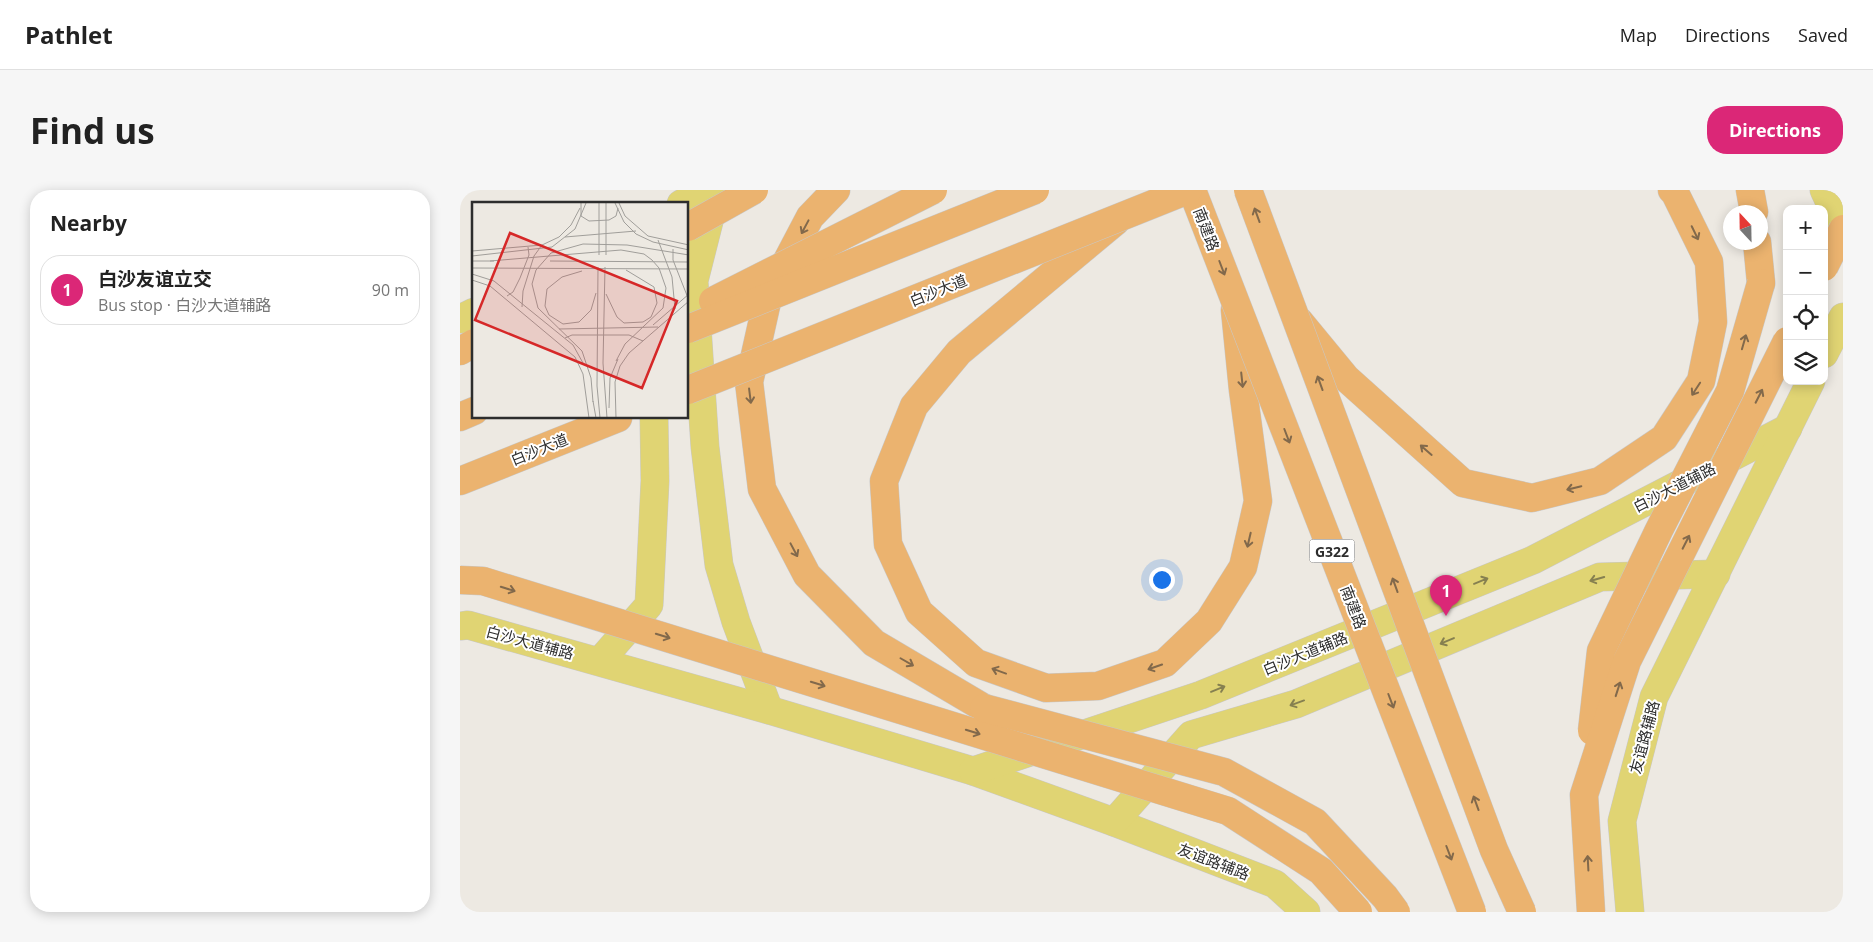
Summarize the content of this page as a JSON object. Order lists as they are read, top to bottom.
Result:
{
  "streets": {
    "highway": ["南建路", "白沙大道", "G322"],
    "main road": ["白沙大道辅路", "友谊路辅路"]
  },
  "crossings": [
    ["南建路", "白沙大道"],
    ["白沙大道辅路", "友谊路辅路"]
  ],
  "north": "top",
  "page": {
    "header": "Pathlet",
    "nav": ["Map", "Directions", "Saved"],
    "buttons": "Directions",
    "title": "Find us",
    "heading": "Nearby",
    "map_buttons": ["+", "−"],
    "list": [
      {
        "mark": "1",
        "name": "白沙友谊立交",
        "note": "Bus stop · 白沙大道辅路",
        "value": "90 m"
      }
    ],
    "pins": "1"
  }
}
